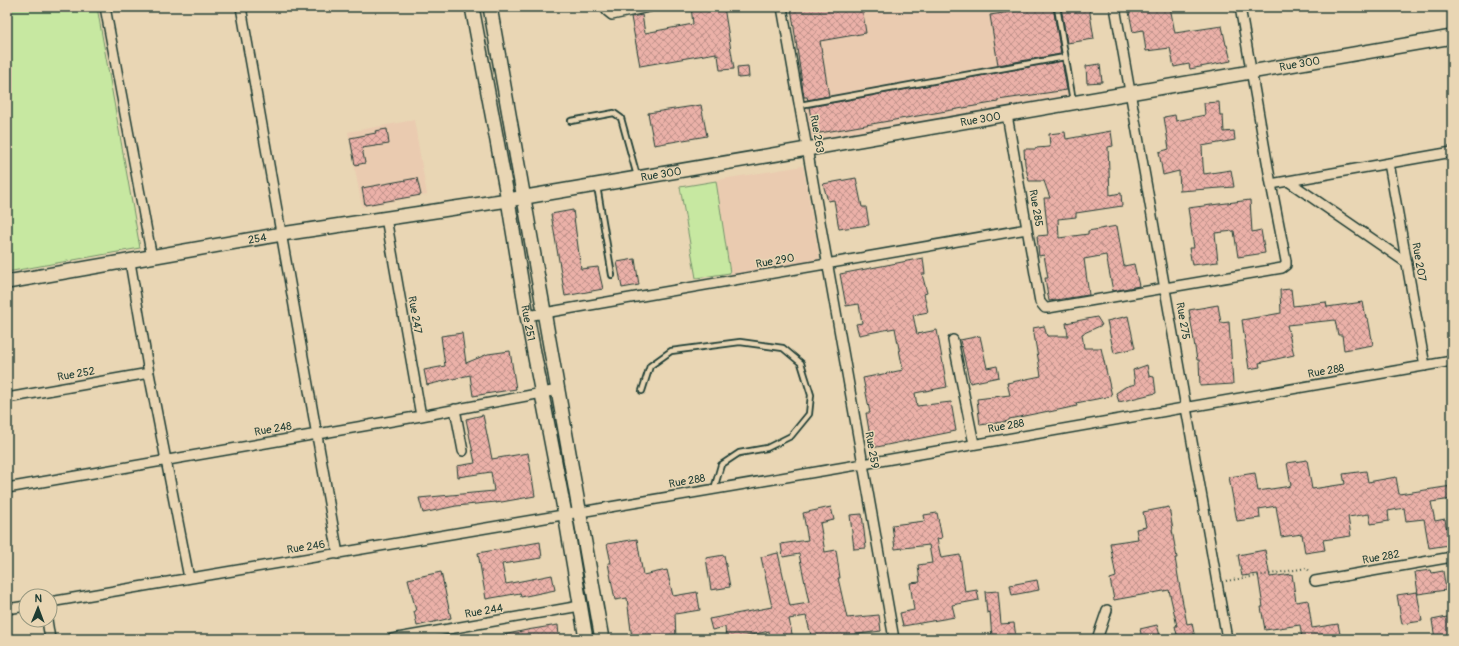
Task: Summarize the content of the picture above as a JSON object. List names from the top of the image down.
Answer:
{
  "streets": {
    "main road": ["Rue 300", "254", "Rue 251"],
    "street": [
      "Rue 263",
      "Rue 285",
      "Rue 290",
      "Rue 207",
      "Rue 247",
      "Rue 275",
      "Rue 288",
      "Rue 252",
      "Rue 248",
      "Rue 259",
      "Rue 246",
      "Rue 282",
      "Rue 244"
    ]
  },
  "crossings": [
    ["Rue 300", "Rue 263"],
    ["Rue 300", "Rue 285"],
    ["Rue 300", "254"],
    ["Rue 300", "Rue 275"],
    ["Rue 300", "Rue 251"],
    ["Rue 263", "Rue 290"],
    ["Rue 263", "Rue 259"],
    ["Rue 285", "Rue 290"],
    ["Rue 285", "Rue 275"],
    ["254", "Rue 247"],
    ["254", "Rue 251"],
    ["Rue 290", "Rue 251"],
    ["Rue 290", "Rue 259"],
    ["Rue 207", "Rue 288"],
    ["Rue 247", "Rue 248"],
    ["Rue 275", "Rue 288"],
    ["Rue 251", "Rue 288"],
    ["Rue 251", "Rue 248"],
    ["Rue 251", "Rue 246"],
    ["Rue 251", "Rue 244"],
    ["Rue 288", "Rue 259"],
    ["Rue 288", "Rue 246"]
  ],
  "north": "top"
}
